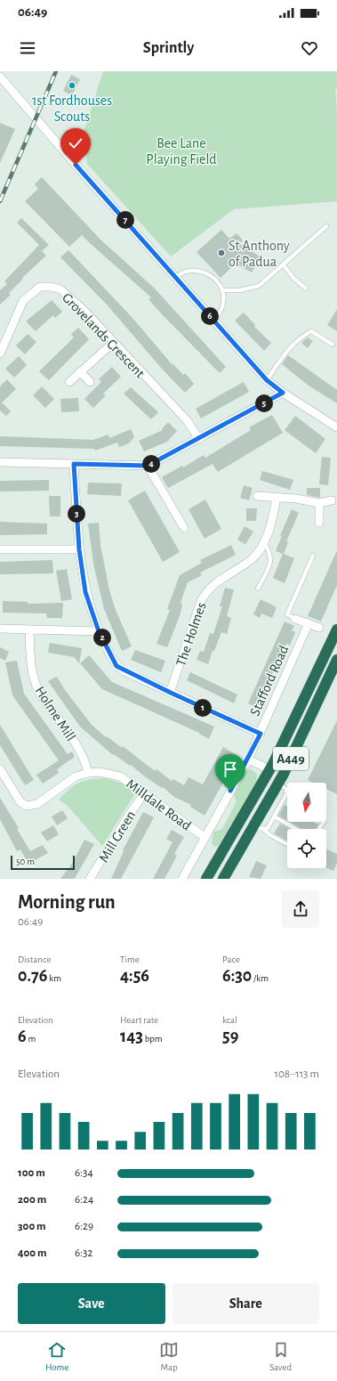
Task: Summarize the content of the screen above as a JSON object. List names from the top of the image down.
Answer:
{
  "streets": {
    "highway": ["A449"],
    "street": [
      "Grovelands Crescent",
      "The Holmes",
      "Stafford Road",
      "Holme Mill",
      "Milldale Road",
      "Mill Green"
    ]
  },
  "crossings": [
    ["Stafford Road", "Milldale Road"],
    ["Holme Mill", "Milldale Road"],
    ["Milldale Road", "Mill Green"]
  ],
  "parks": ["Bee Lane Playing Field"],
  "places": ["1st Fordhouses Scouts", "St Anthony of Padua"],
  "scale_bar": "50 m",
  "north": "bottom",
  "page": {
    "status": "06:49",
    "header": "Sprintly",
    "pins": [
      "7",
      "6",
      "5",
      "4",
      "3",
      "2",
      "1"
    ],
    "scale": "50 m",
    "heading": ["Morning run", "06:49"],
    "stats": [
      ["Distance", "0.76 km"],
      ["Time", "4:56"],
      ["Pace", "6:30 /km"],
      ["Elevation", "6 m"],
      ["Heart rate", "143 bpm"],
      ["kcal", "59"]
    ],
    "chart": ["Elevation", "108–113 m"],
    "list": [
      {
        "name": "100 m",
        "note": "6:34"
      },
      {
        "name": "200 m",
        "note": "6:24"
      },
      {
        "name": "300 m",
        "note": "6:29"
      },
      {
        "name": "400 m",
        "note": "6:32"
      }
    ],
    "buttons": ["Save", "Share"],
    "tabs": ["Home", "Map", "Saved"]
  }
}
